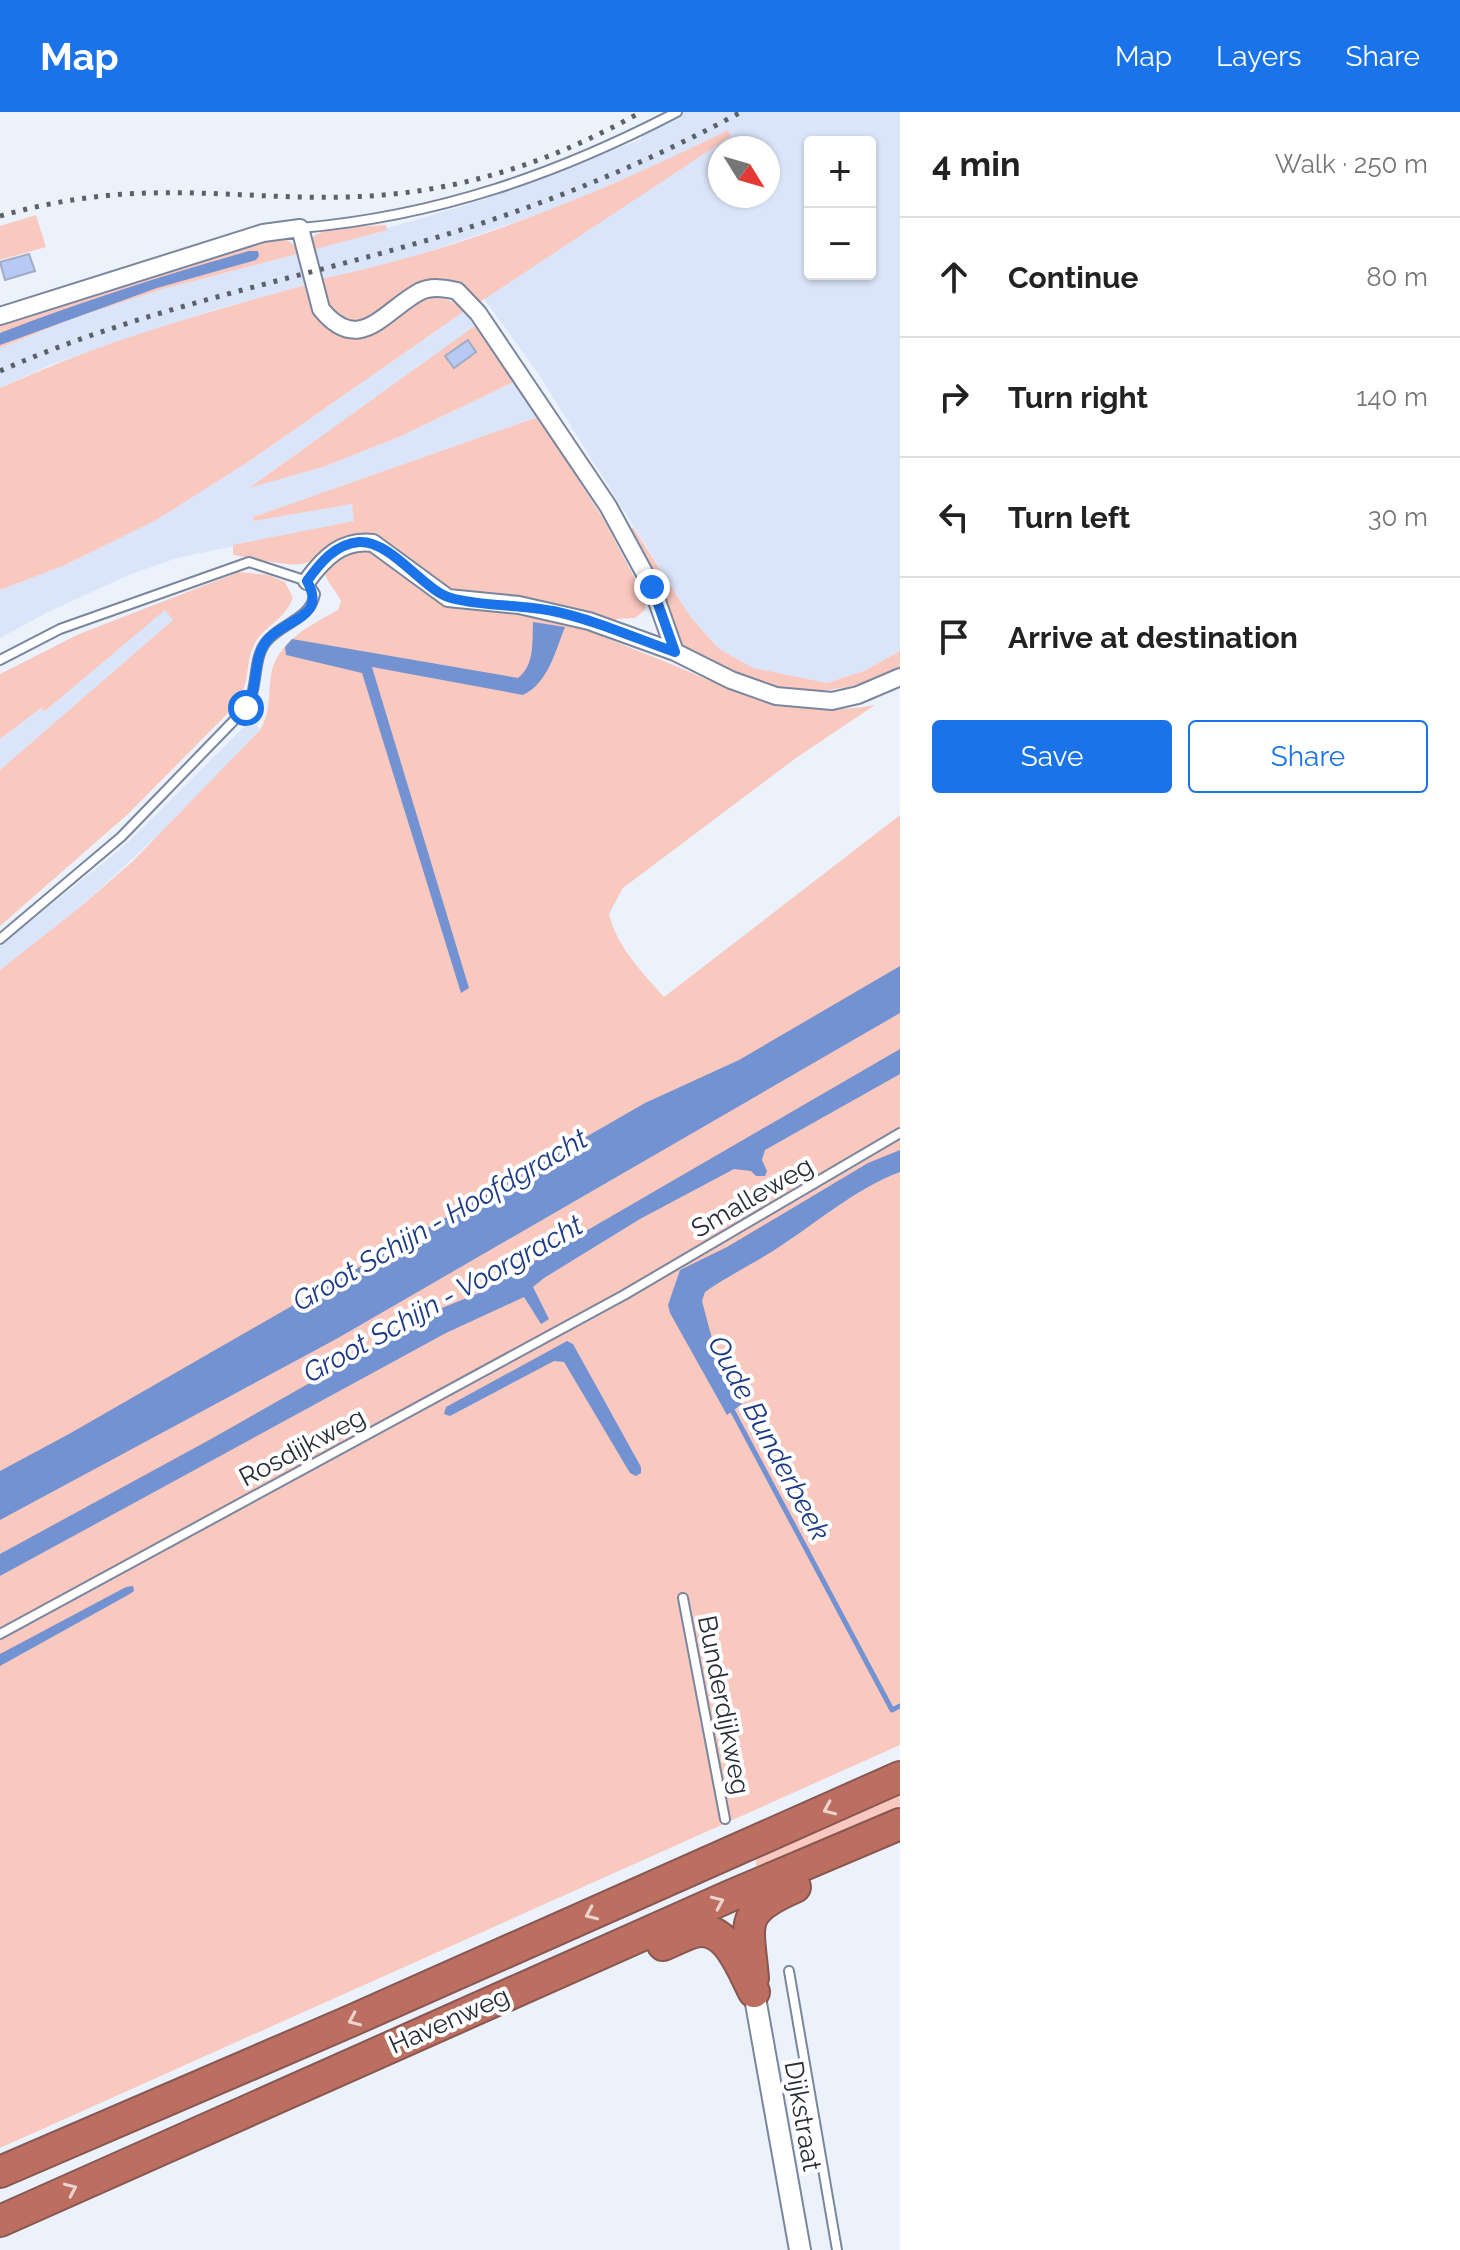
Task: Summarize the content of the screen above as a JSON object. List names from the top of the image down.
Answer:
{
  "streets": {
    "highway": ["Havenweg"],
    "street": ["Dijkstraat"],
    "lane": ["Smalleweg", "Rosdijkweg", "Bunderdijkweg"]
  },
  "crossings": [
    ["Smalleweg", "Rosdijkweg"]
  ],
  "water": ["Groot Schijn - Hoofdgracht", "Groot Schijn - Voorgracht", "Oude Bunderbeek"],
  "north": "bottom right",
  "page": {
    "header": "Map",
    "nav": ["Map", "Layers", "Share"],
    "heading": ["4 min", "Walk · 250 m"],
    "map_buttons": ["+", "−"],
    "list": [
      ["Continue", "80 m"],
      ["Turn right", "140 m"],
      ["Turn left", "30 m"],
      "Arrive at destination"
    ],
    "buttons": ["Save", "Share"]
  }
}
